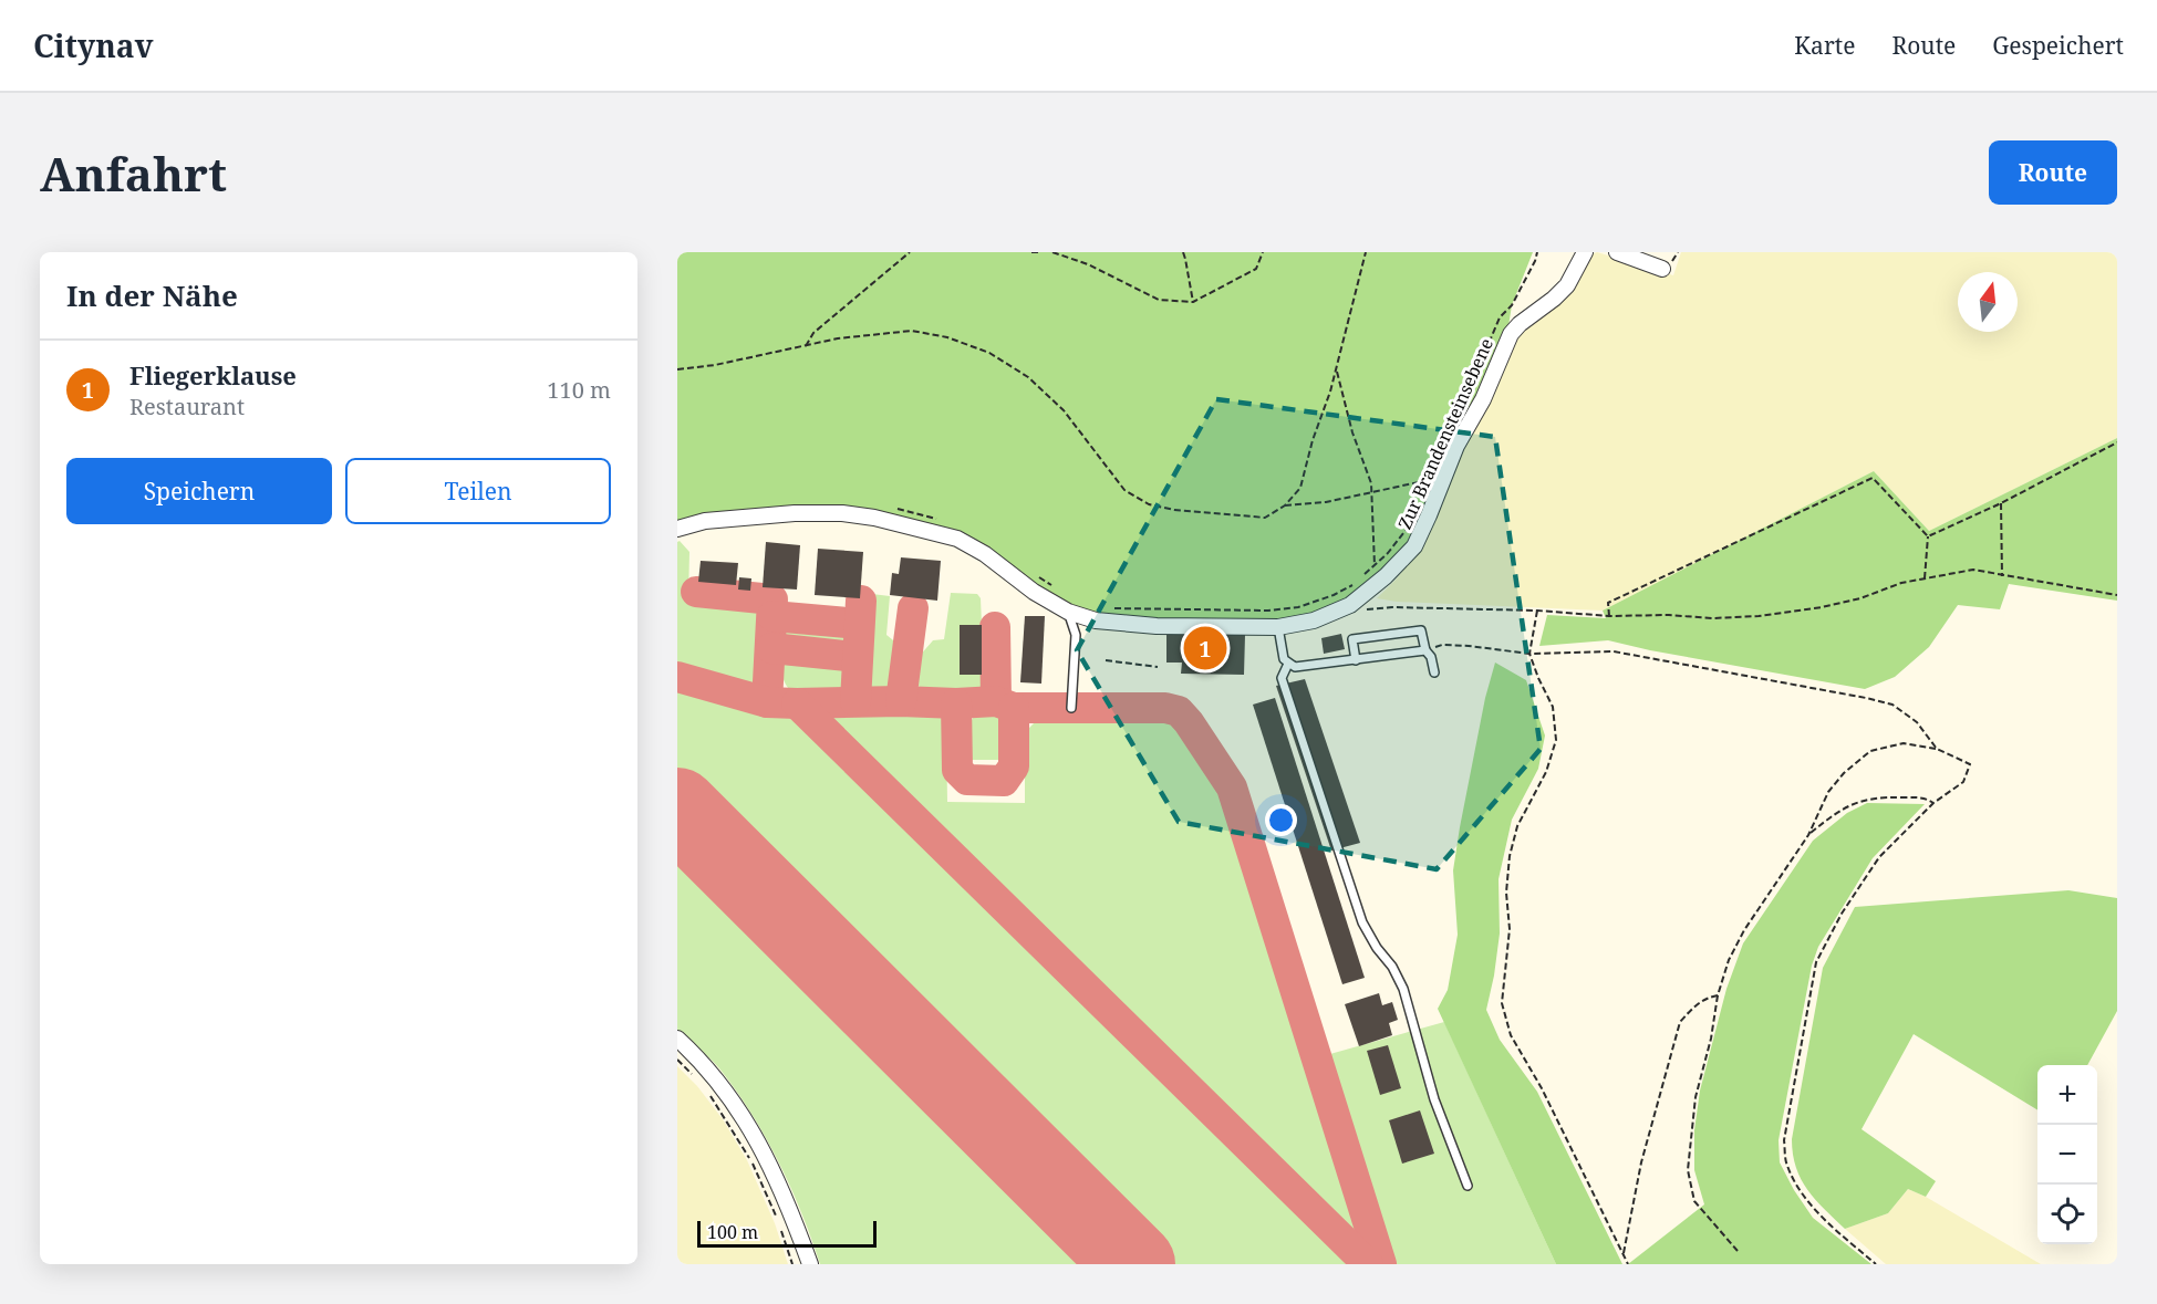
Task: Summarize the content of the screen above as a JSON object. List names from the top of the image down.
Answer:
{
  "streets": {
    "street": ["Zur Brandensteinsebene"]
  },
  "scale_bar": "100 m",
  "north": "top",
  "page": {
    "header": "Citynav",
    "nav": ["Karte", "Route", "Gespeichert"],
    "buttons": [
      "Route",
      ["Speichern", "Teilen"]
    ],
    "title": "Anfahrt",
    "heading": "In der Nähe",
    "list": [
      {
        "mark": "1",
        "name": "Fliegerklause",
        "note": "Restaurant",
        "value": "110 m"
      }
    ],
    "pins": "1",
    "map_buttons": ["+", "−"],
    "scale": "100 m"
  }
}
